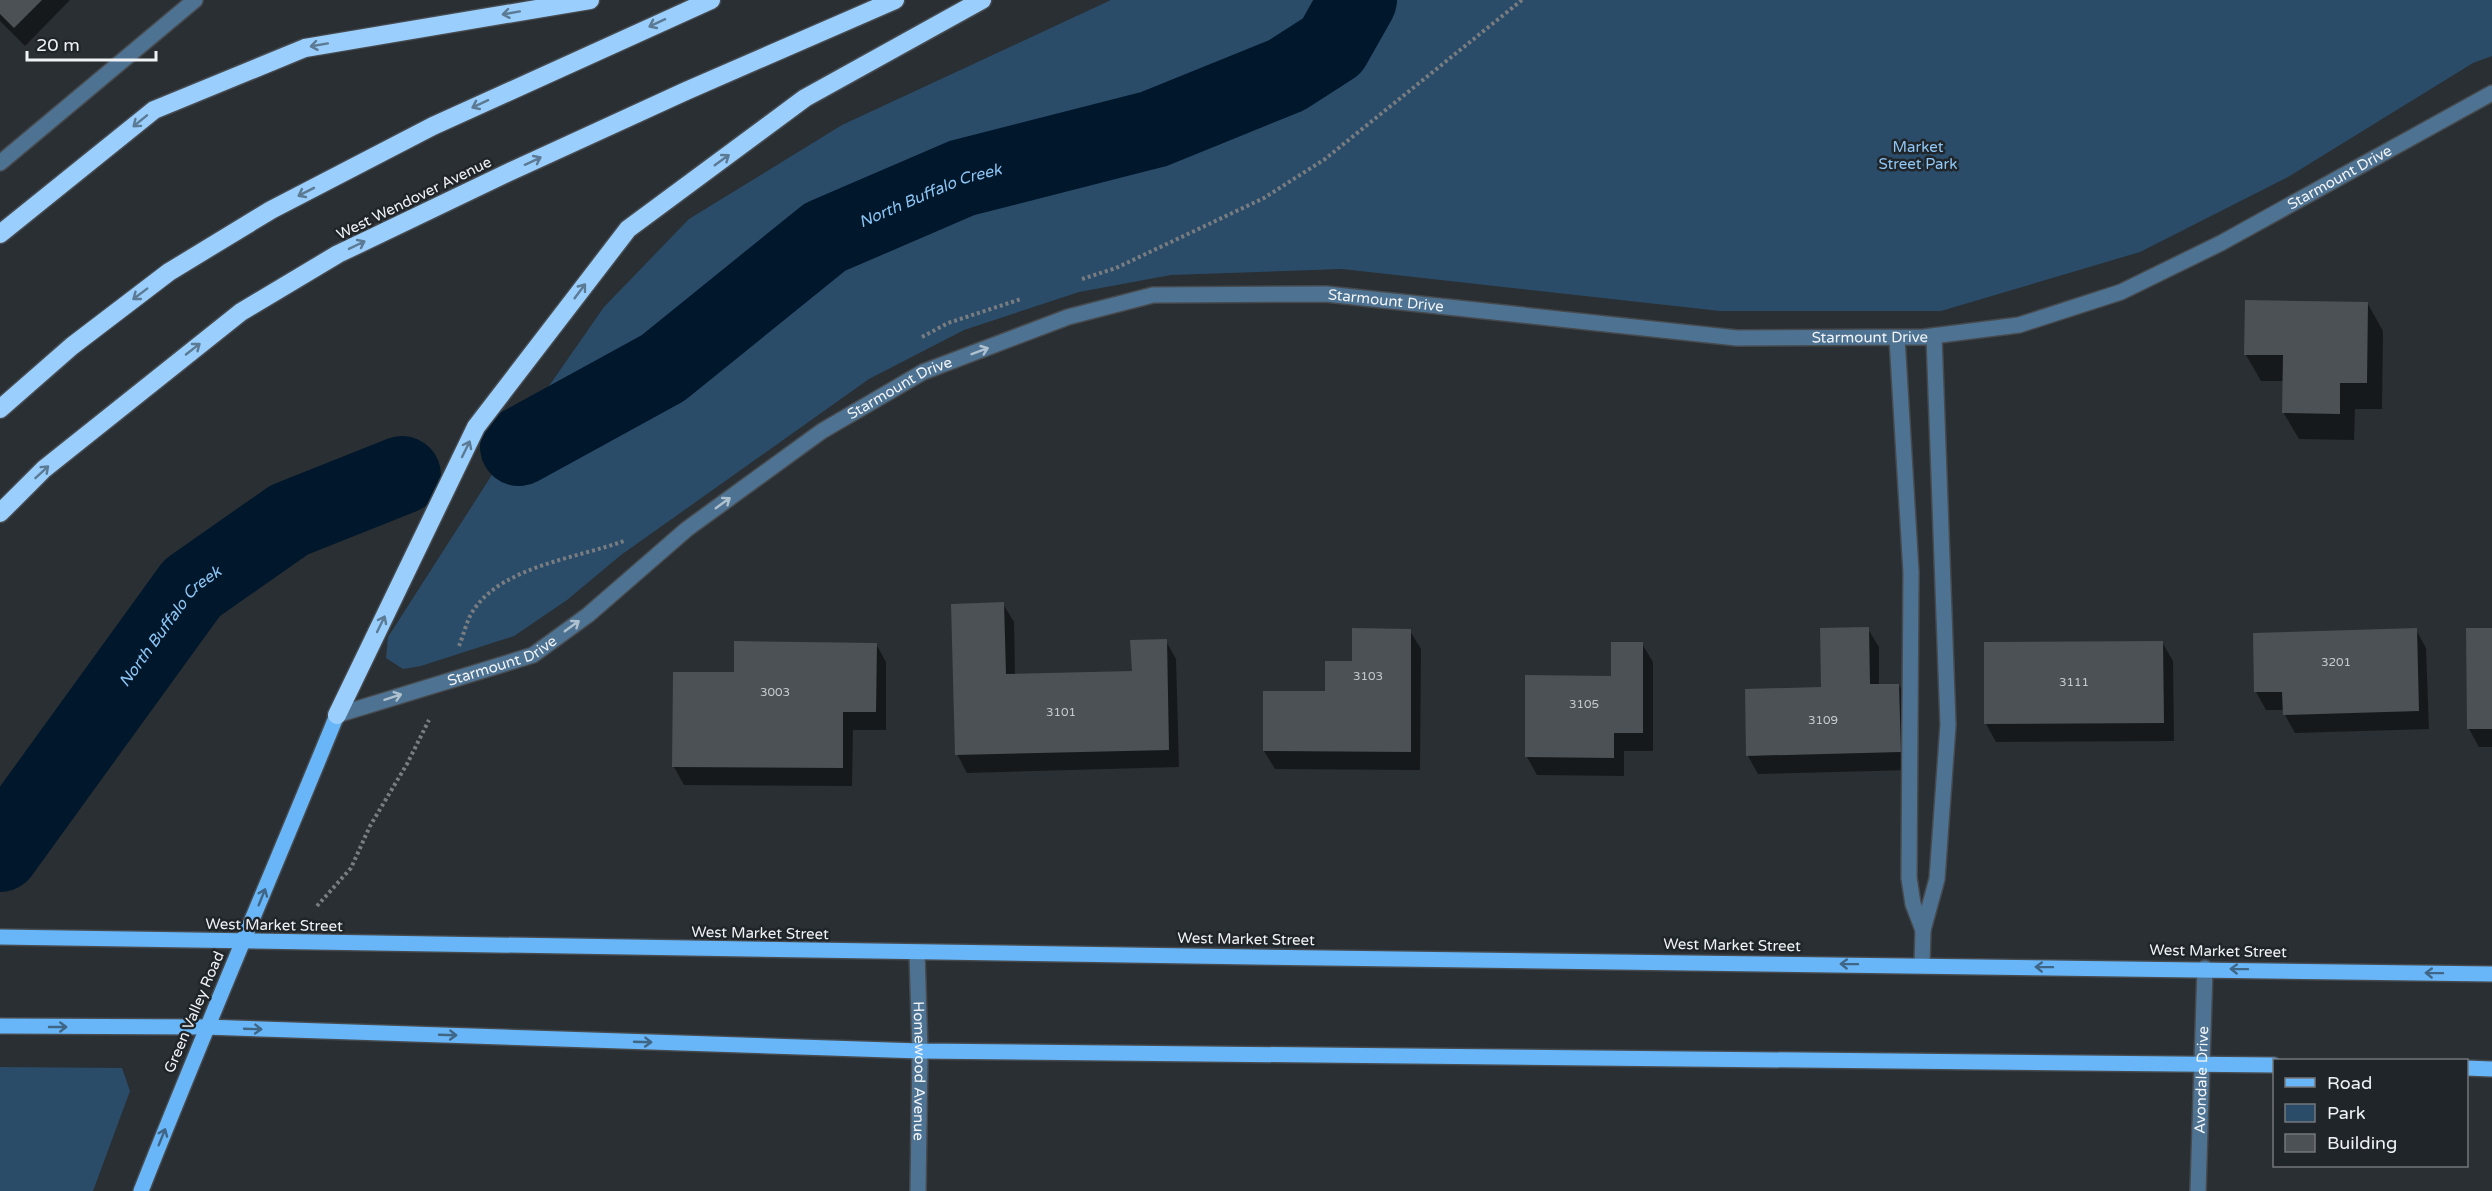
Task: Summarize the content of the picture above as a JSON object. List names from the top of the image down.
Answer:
{
  "streets": {
    "highway": ["West Wendover Avenue"],
    "main road": ["West Market Street", "Green Valley Road"],
    "street": ["Starmount Drive", "Homewood Avenue", "Avondale Drive"]
  },
  "crossings": [
    ["Starmount Drive", "Green Valley Road"],
    ["West Market Street", "Green Valley Road"],
    ["West Market Street", "Homewood Avenue"],
    ["West Market Street", "Avondale Drive"]
  ],
  "one_way": ["Starmount Drive", "Green Valley Road"],
  "water": ["North Buffalo Creek"],
  "parks": ["Market Street Park"],
  "house_numbers": [
    "3201",
    "3103",
    "3111",
    "3003",
    "3105",
    "3101",
    "3109"
  ],
  "legend": ["Road", "Park", "Building"],
  "scale_bar": "20 m"
}
